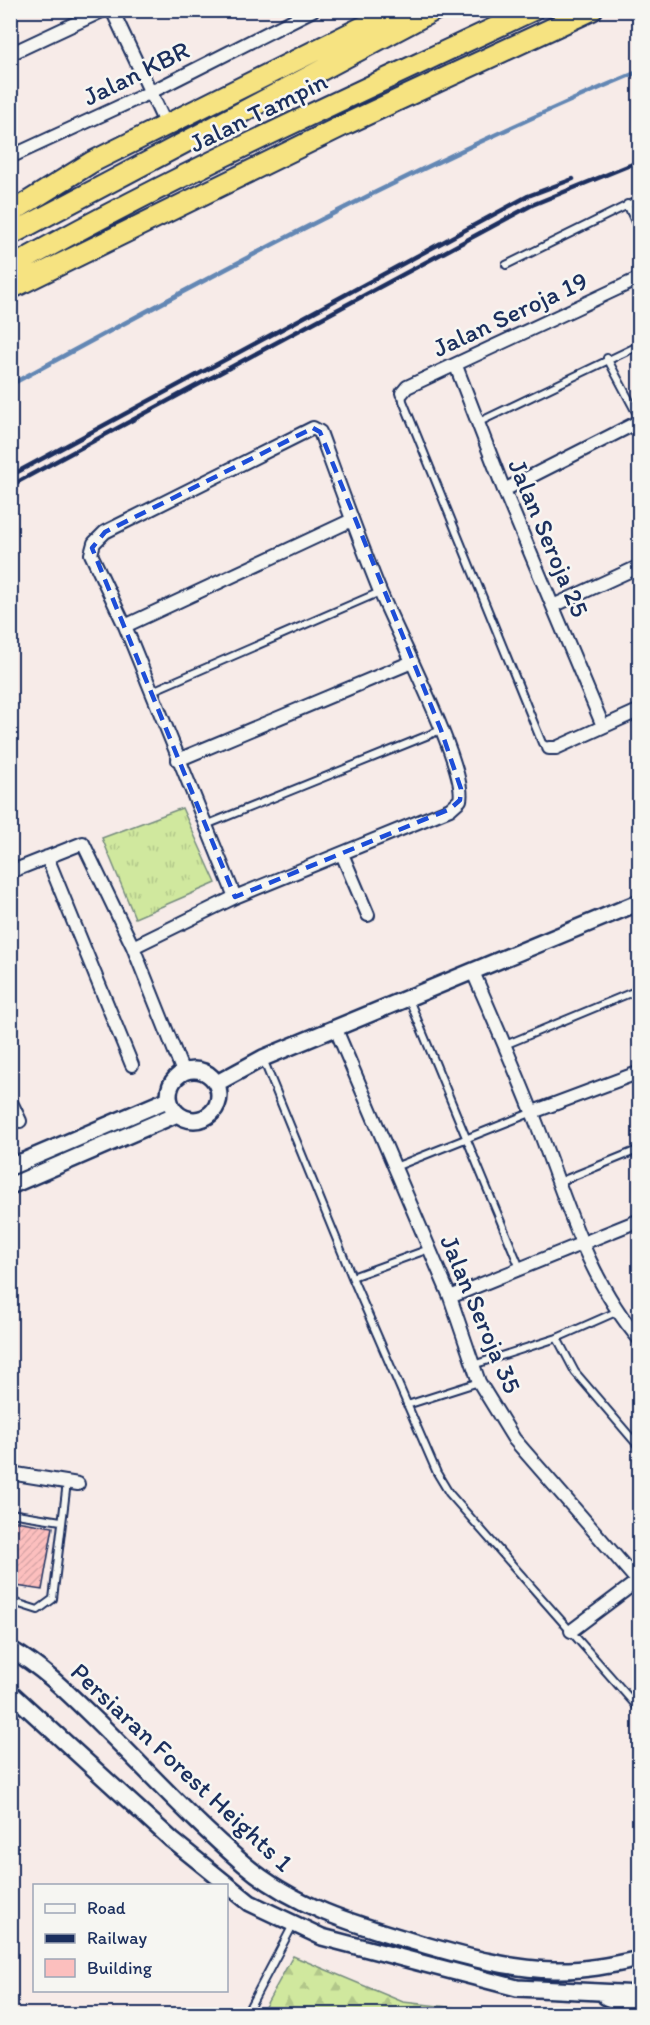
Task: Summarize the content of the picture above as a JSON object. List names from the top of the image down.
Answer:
{
  "streets": {
    "highway": ["Jalan Tampin"],
    "street": [
      "Jalan KBR",
      "Jalan Seroja 19",
      "Jalan Seroja 25",
      "Jalan Seroja 35",
      "Persiaran Forest Heights 1"
    ]
  },
  "crossings": [
    ["Jalan Seroja 19", "Jalan Seroja 25"]
  ],
  "legend": ["Road", "Railway", "Building"]
}
